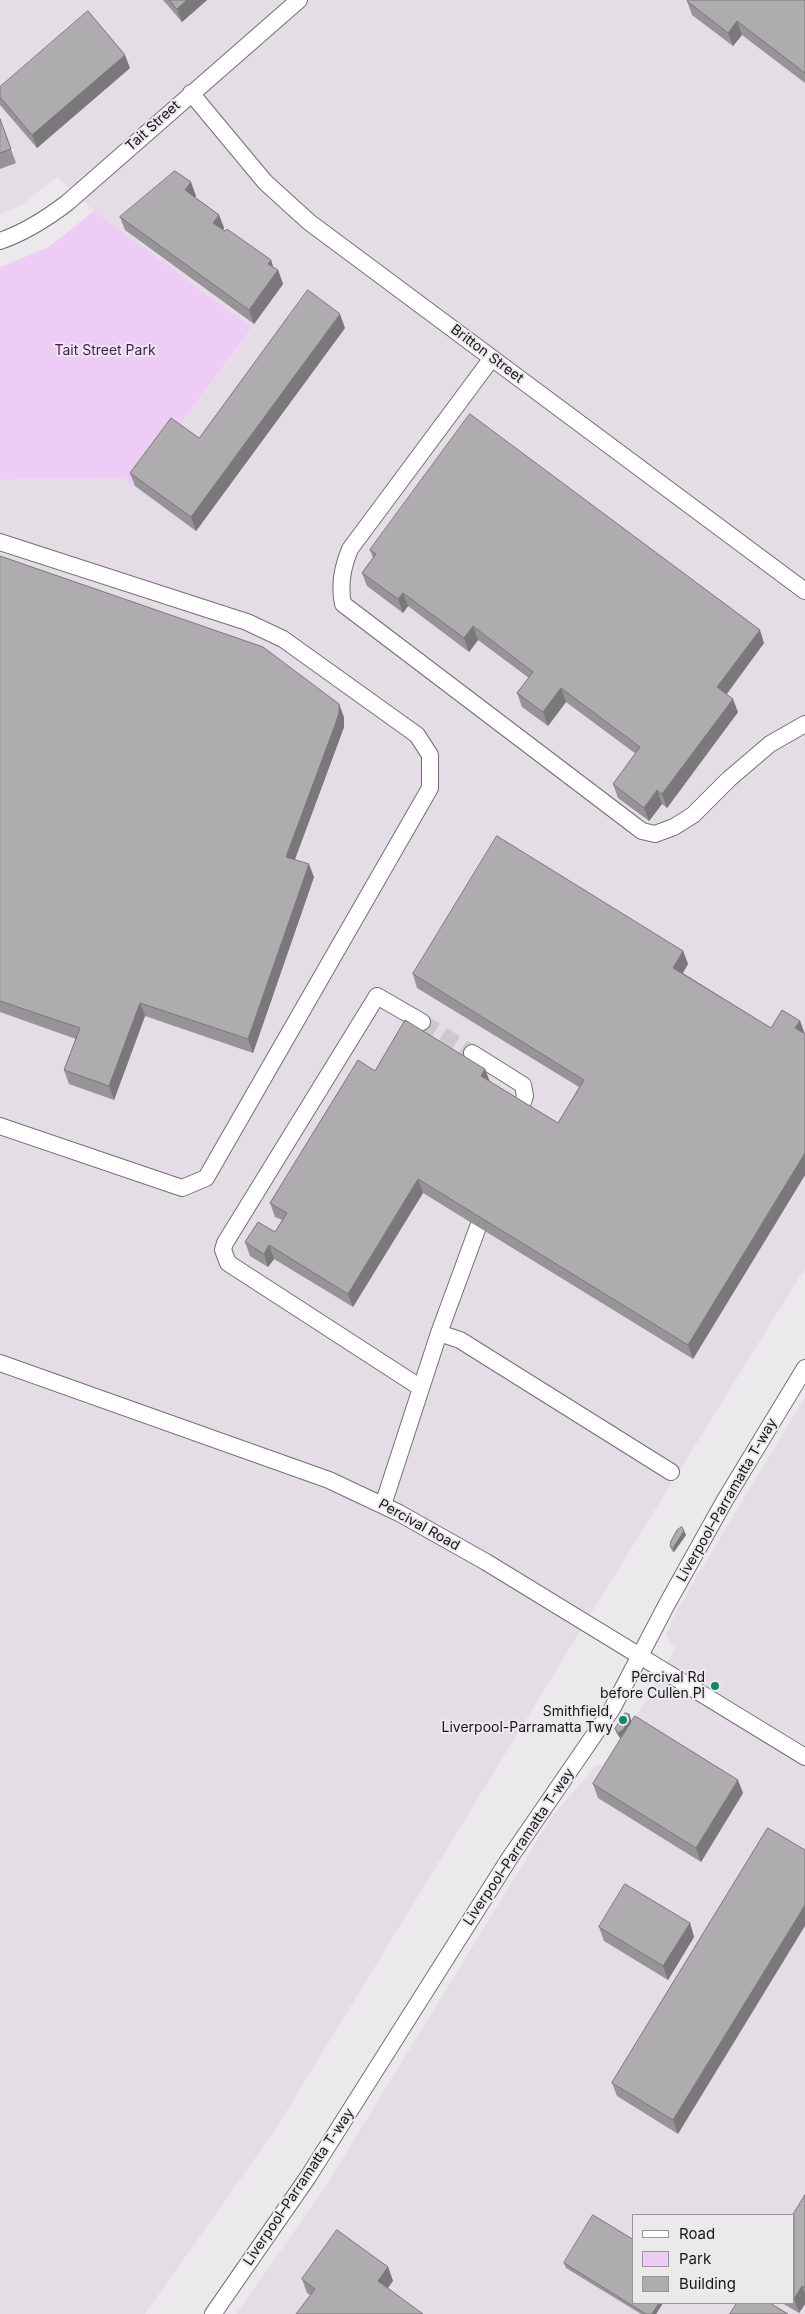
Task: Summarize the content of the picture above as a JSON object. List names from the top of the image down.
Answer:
{
  "streets": {
    "street": [
      "Tait Street",
      "Britton Street",
      "Liverpool–Parramatta T-way",
      "Percival Road"
    ]
  },
  "crossings": [
    ["Tait Street", "Britton Street"],
    ["Liverpool–Parramatta T-way", "Percival Road"]
  ],
  "parks": ["Tait Street Park"],
  "places": ["Percival Rd before Cullen Pl", "Smithfield, Liverpool-Parramatta Twy"],
  "legend": ["Road", "Park", "Building"]
}
